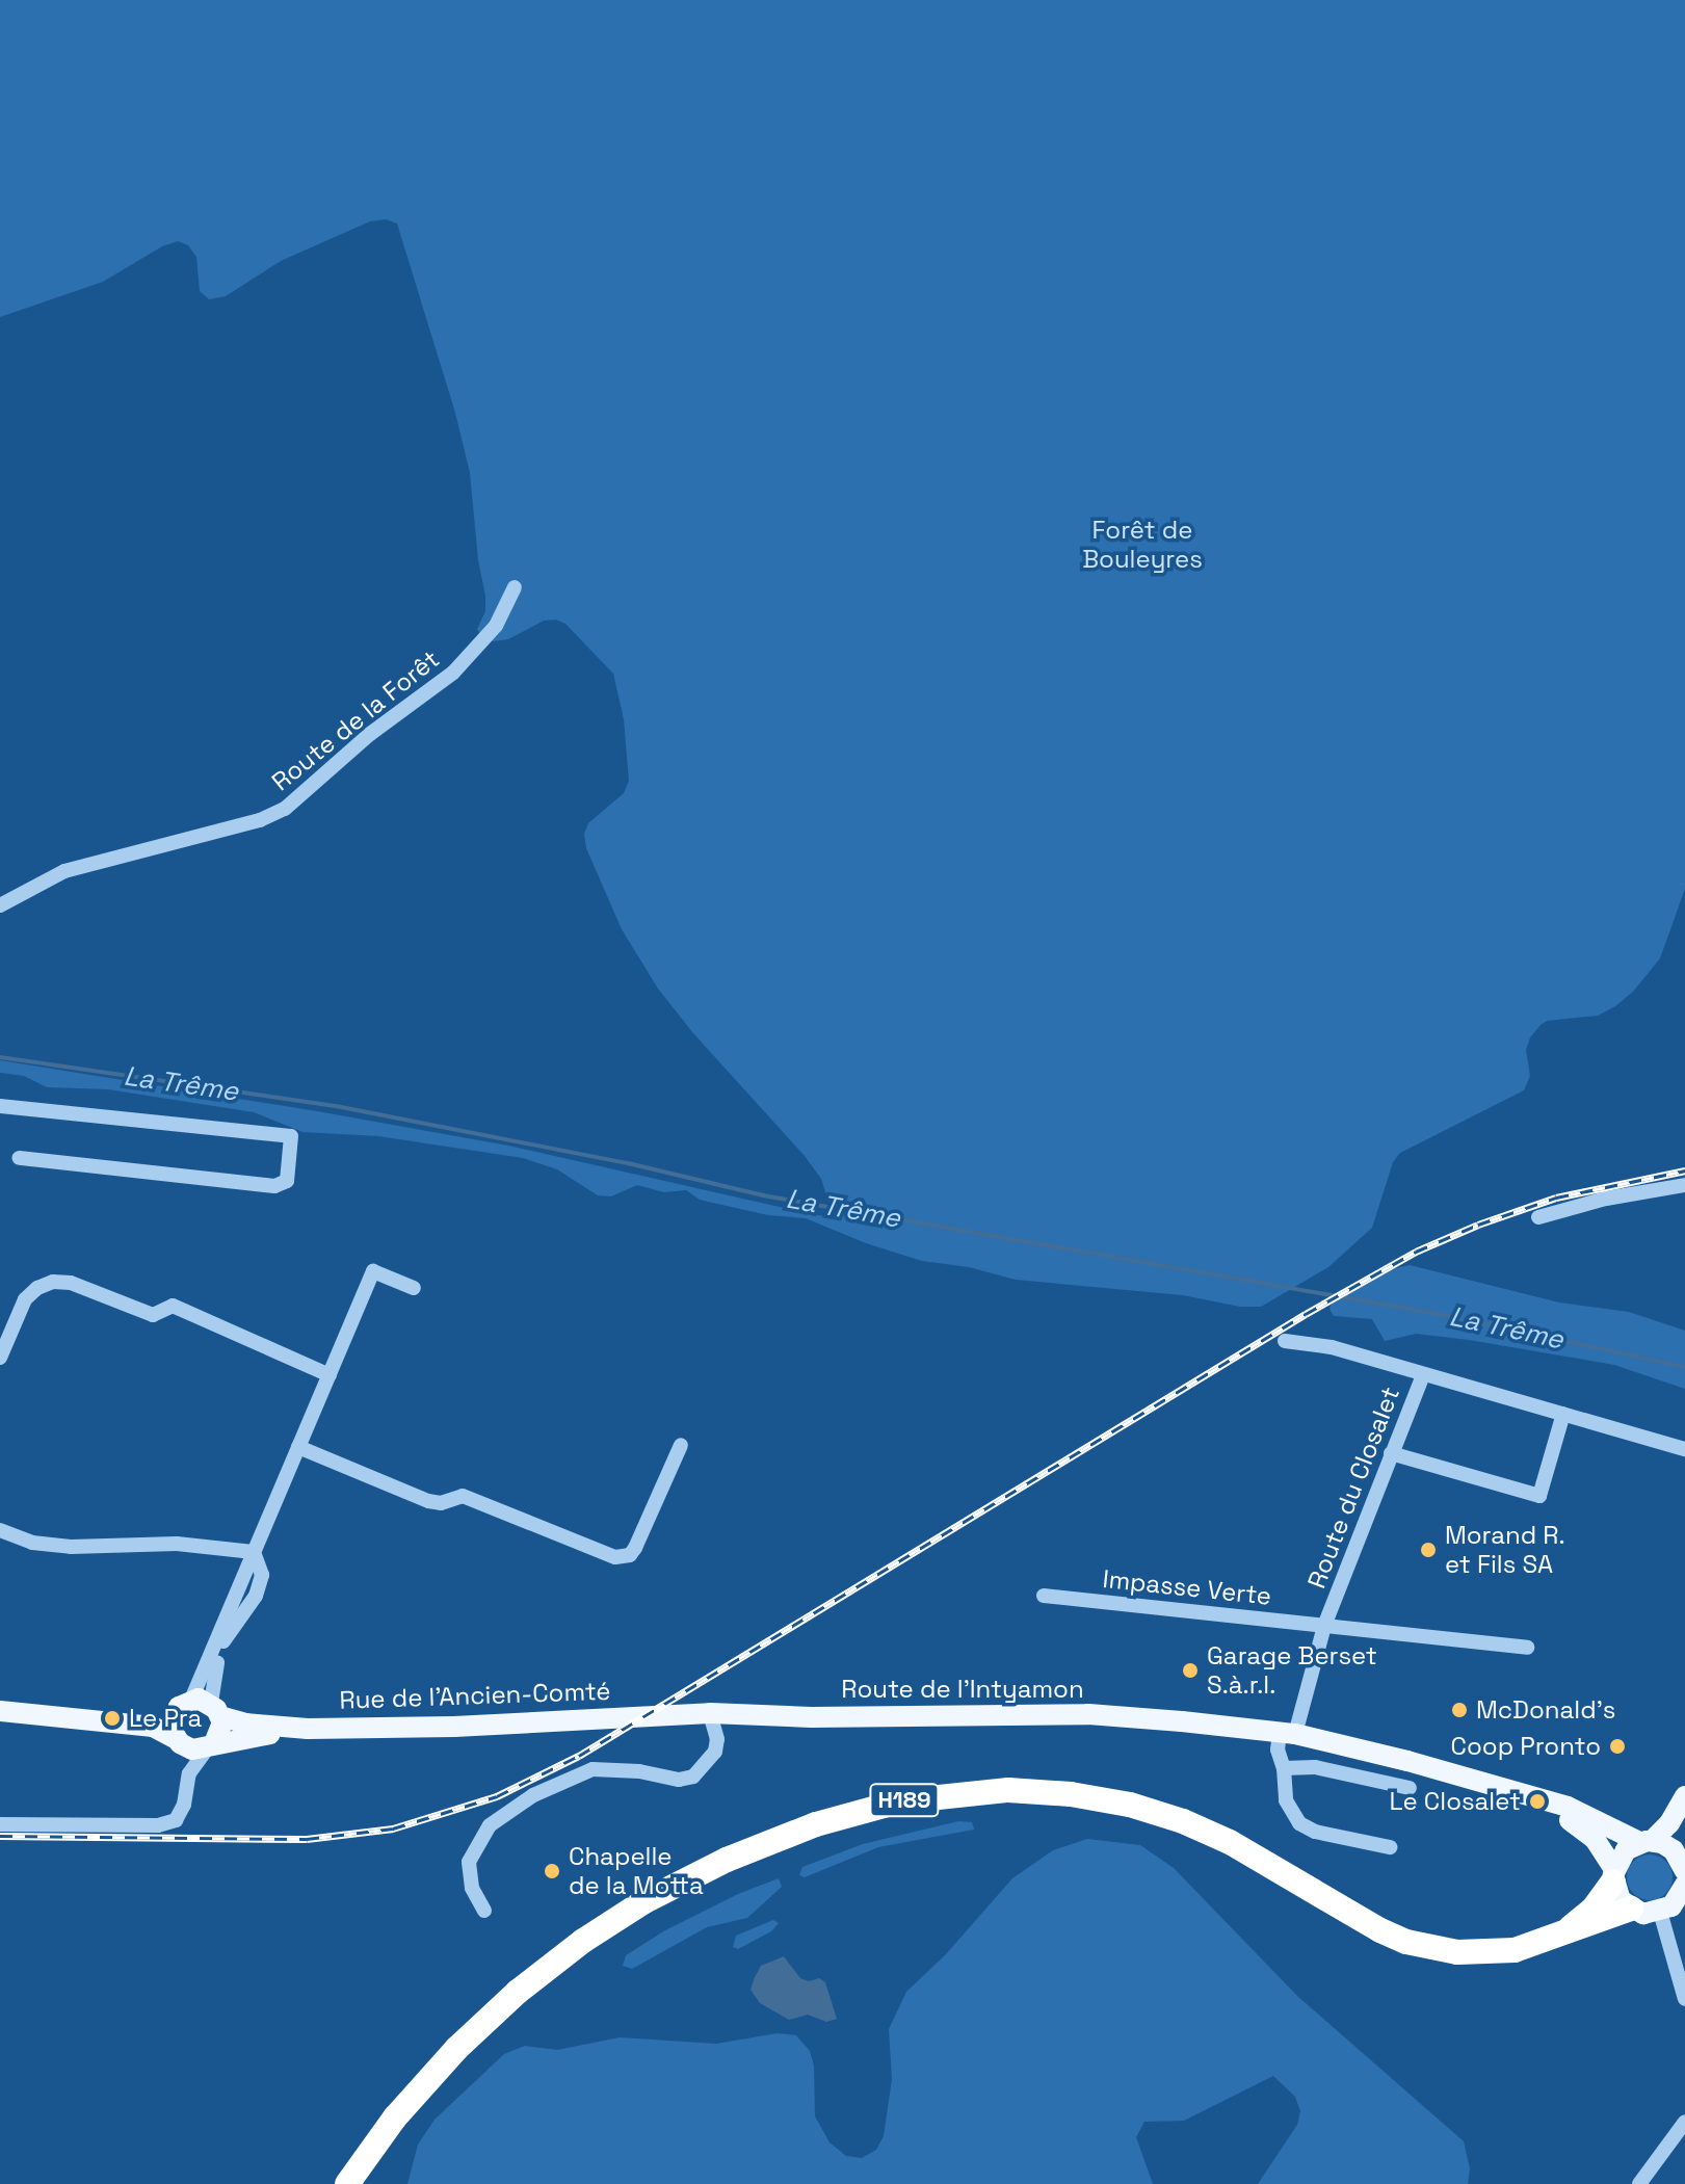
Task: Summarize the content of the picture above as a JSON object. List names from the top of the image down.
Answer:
{
  "streets": {
    "highway": ["H189"],
    "main road": ["Route de l'Intyamon", "Rue de l'Ancien-Comté"],
    "street": ["Route de la Forêt", "Route du Closalet", "Impasse Verte"]
  },
  "crossings": [
    ["Route du Closalet", "Impasse Verte"],
    ["Route du Closalet", "Route de l'Intyamon"],
    ["Route de l'Intyamon", "Rue de l'Ancien-Comté"]
  ],
  "water": ["La Trême"],
  "parks": ["Forêt de Bouleyres"],
  "places": [
    "Morand R. et Fils SA",
    "Garage Berset S.à.r.l.",
    "McDonald's",
    "Le Pra",
    "Coop Pronto",
    "Le Closalet",
    "Chapelle de la Motta"
  ]
}
